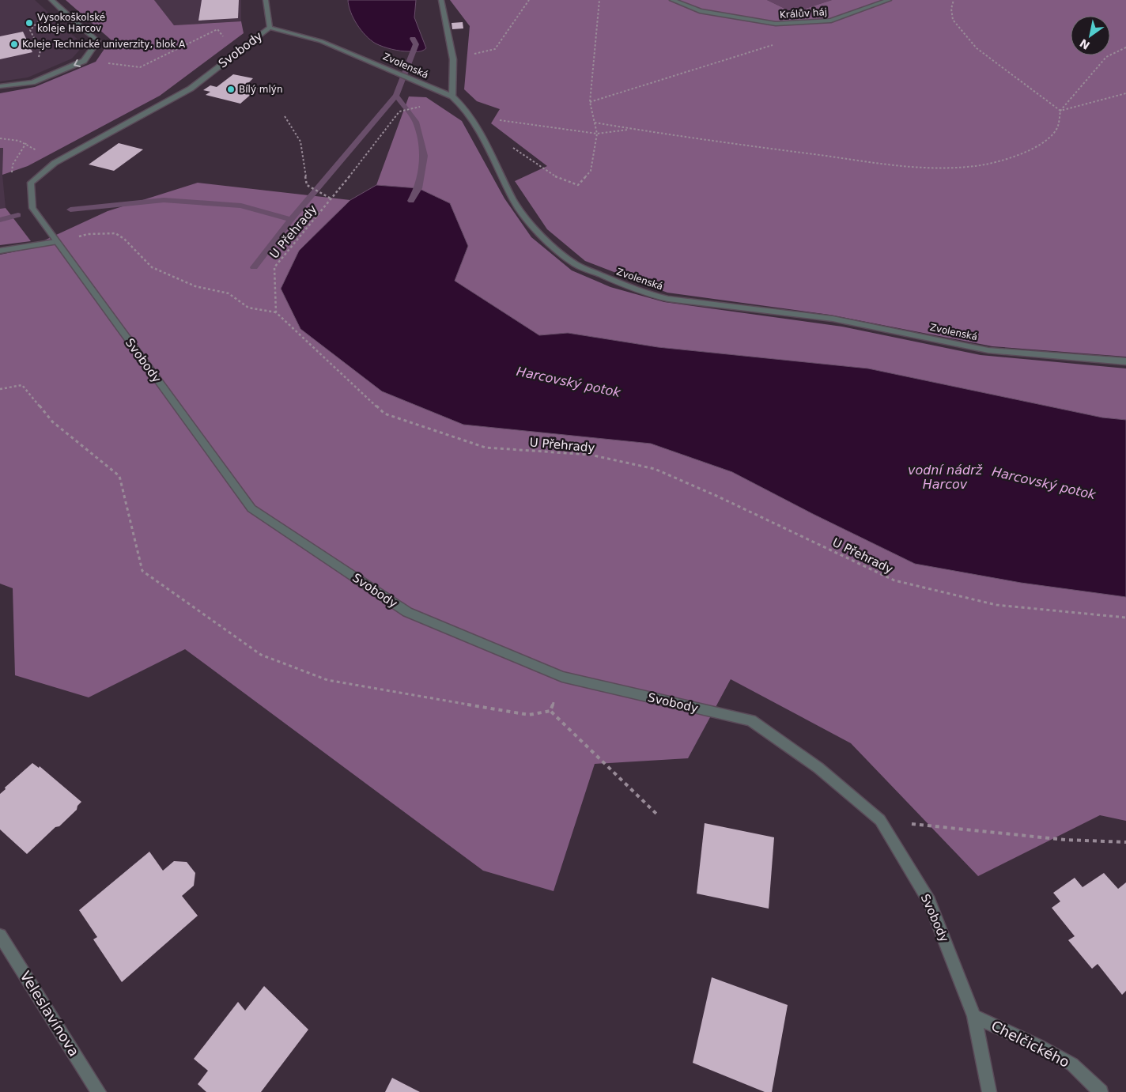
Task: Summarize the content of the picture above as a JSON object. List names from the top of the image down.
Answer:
{
  "streets": {
    "street": [
      "Králův háj",
      "Svobody",
      "Zvolenská",
      "Veleslavínova",
      "Chelčického"
    ],
    "path": ["U Přehrady"]
  },
  "crossings": [
    ["Svobody", "Zvolenská"],
    ["Svobody", "Chelčického"]
  ],
  "water": ["Harcovský potok", "vodní nádrž Harcov"],
  "places": ["Vysokoškolské koleje Harcov", "Koleje Technické univerzity, blok A", "Bílý mlýn"],
  "north": "bottom left"
}
